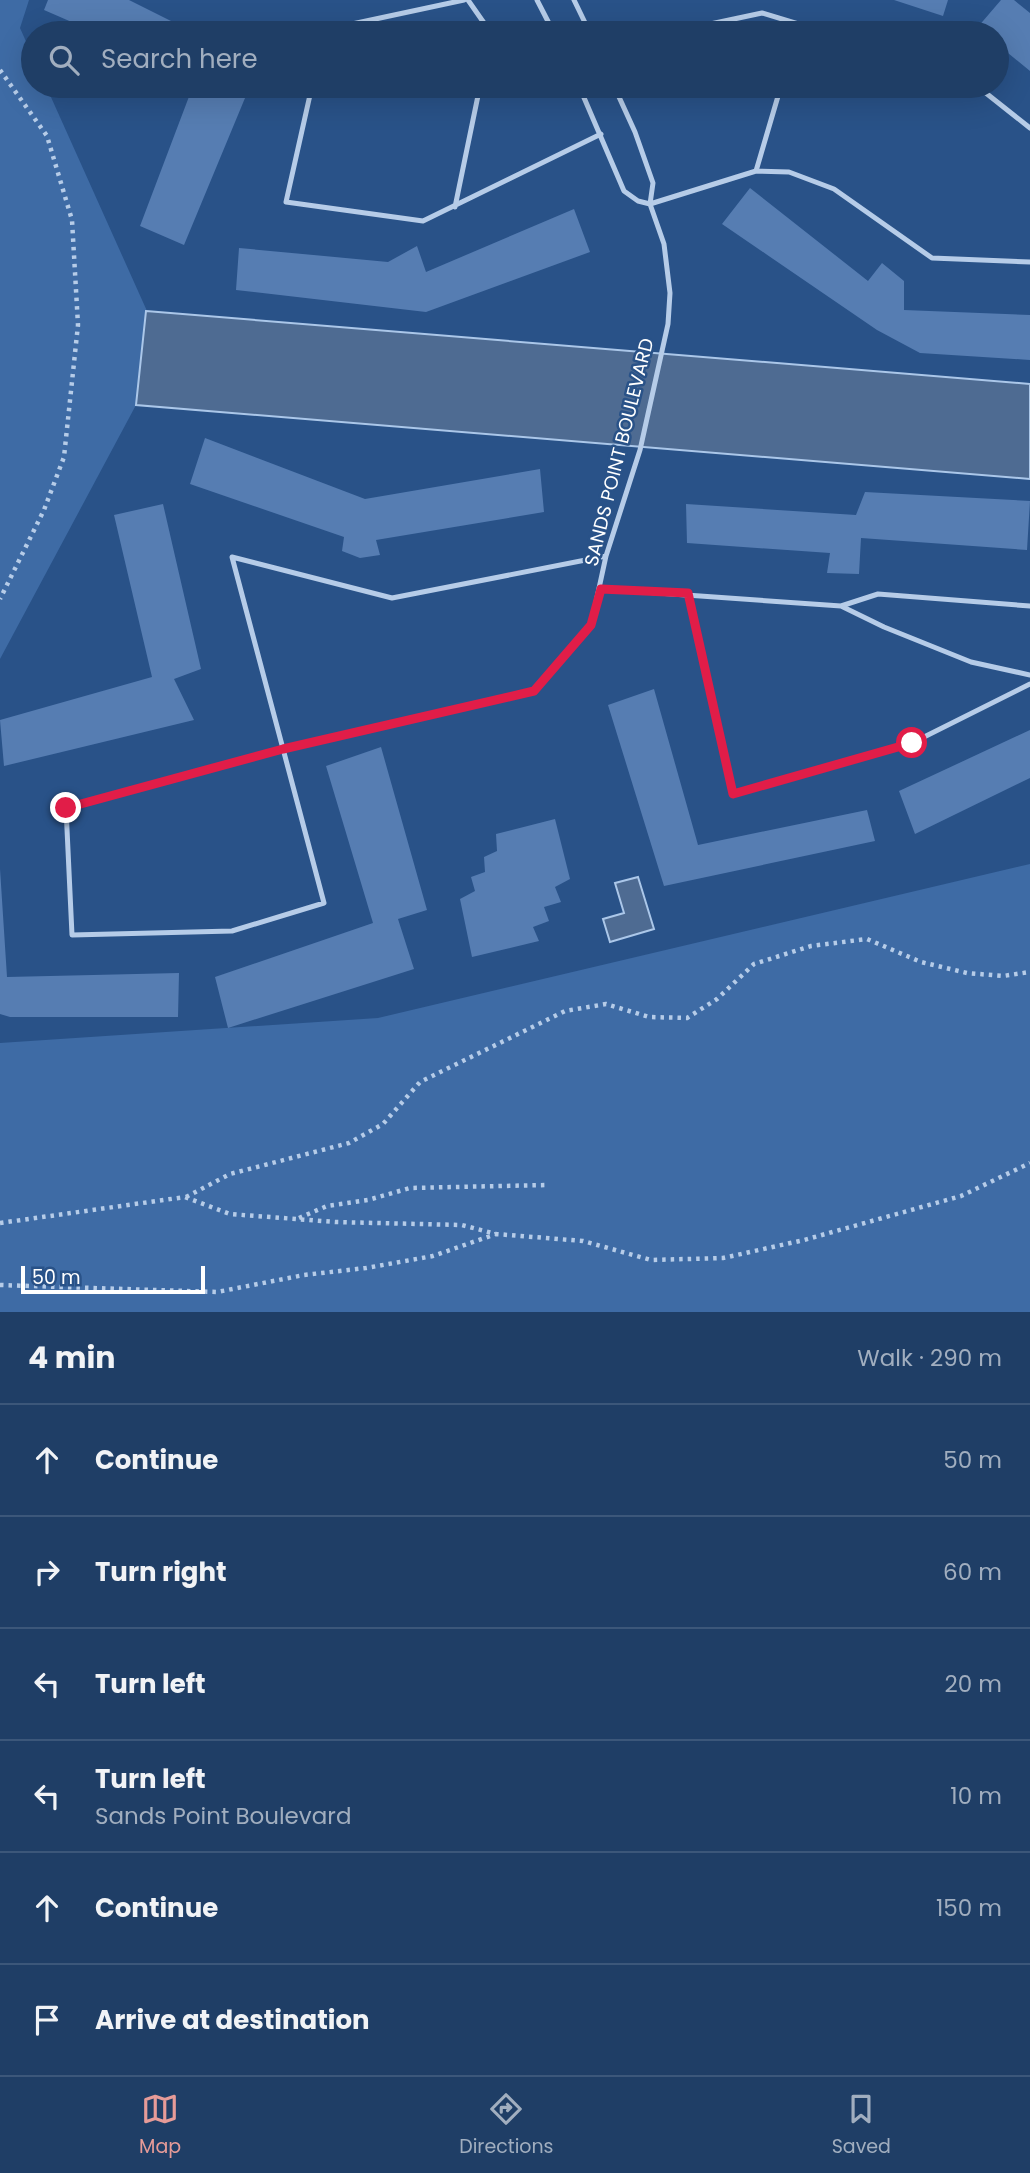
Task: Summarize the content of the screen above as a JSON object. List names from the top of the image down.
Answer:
{
  "streets": {
    "lane": ["SANDS POINT BOULEVARD"]
  },
  "scale_bar": "50 m",
  "page": {
    "search": "Search here",
    "scale": "50 m",
    "heading": ["4 min", "Walk · 290 m"],
    "list": [
      ["Continue", "50 m"],
      ["Turn right", "60 m"],
      ["Turn left", "20 m"],
      ["Turn left", "Sands Point Boulevard", "10 m"],
      ["Continue", "150 m"],
      "Arrive at destination"
    ],
    "nav": ["Map", "Directions", "Saved"]
  }
}
